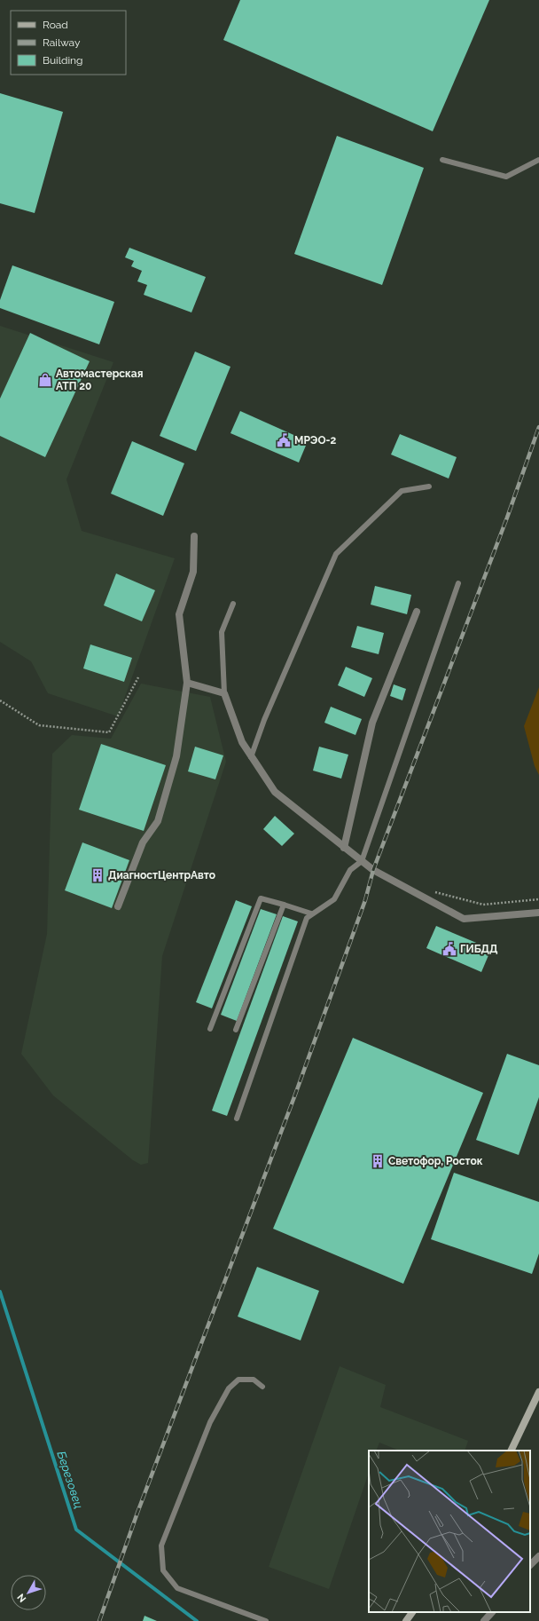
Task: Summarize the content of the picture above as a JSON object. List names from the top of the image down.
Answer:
{
  "water": ["Березовец"],
  "places": {
    "shop": ["Автомастерская АТП 20"],
    "public building": ["МРЭО-2", "ГИБДД"],
    "building": ["ДиагностЦентрАвто", "Светофор, Росток"]
  },
  "legend": ["Road", "Railway", "Building"],
  "north": "bottom left"
}
